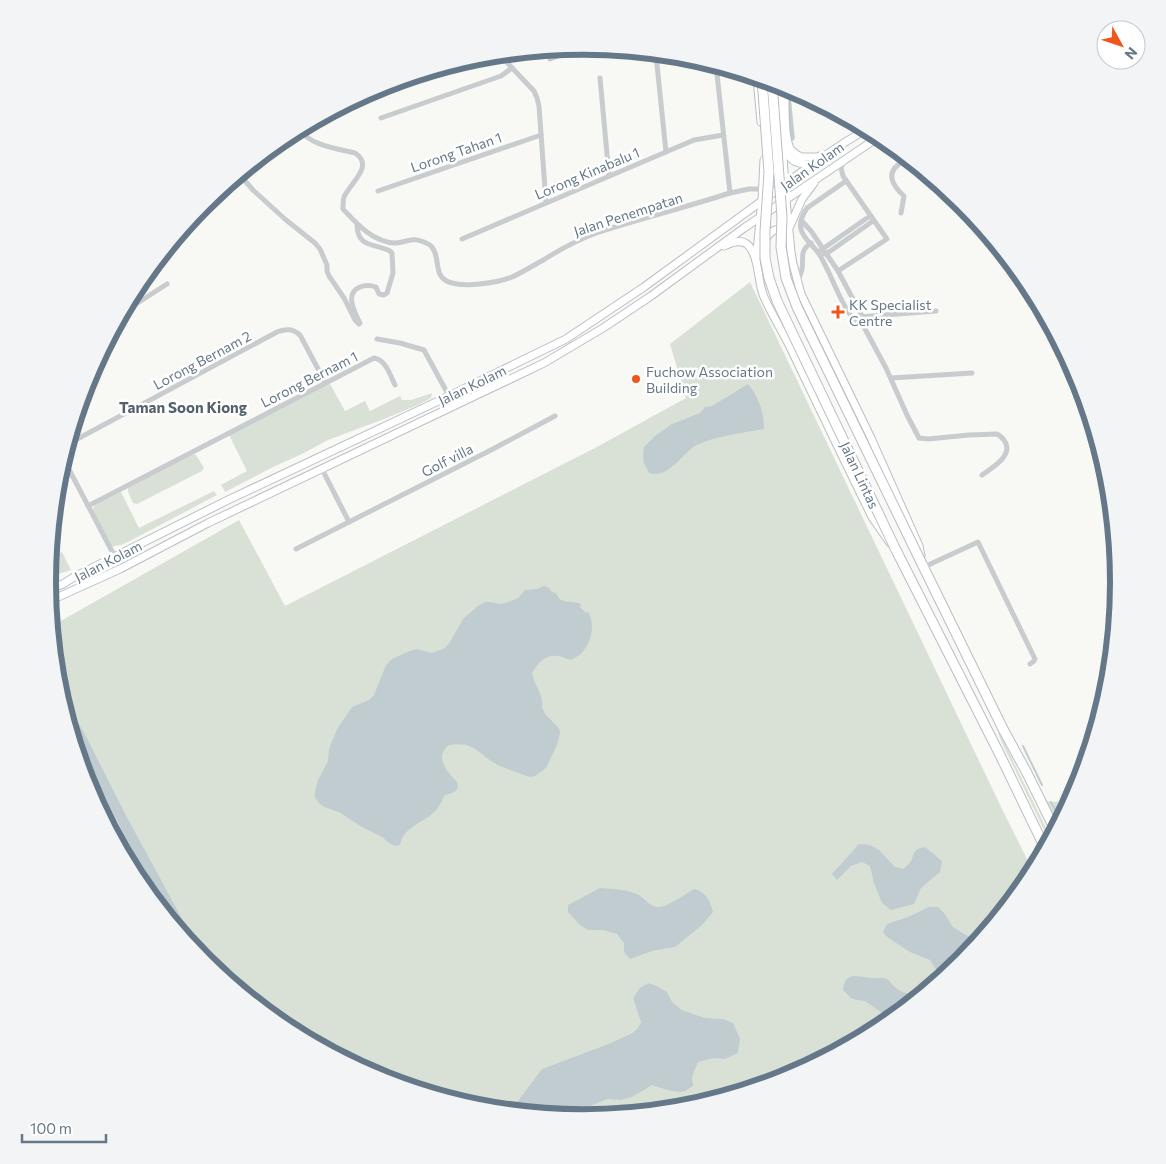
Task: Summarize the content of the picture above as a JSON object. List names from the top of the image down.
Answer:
{
  "streets": {
    "highway": ["Jalan Lintas"],
    "main road": ["Jalan Kolam"],
    "street": [
      "Lorong Tahan 1",
      "Lorong Kinabalu 1",
      "Jalan Penempatan",
      "Lorong Bernam 2",
      "Lorong Bernam 1",
      "Golf villa"
    ]
  },
  "crossings": [
    ["Lorong Bernam 2", "Lorong Bernam 1"]
  ],
  "districts": ["Taman Soon Kiong"],
  "places": {
    "health": ["KK Specialist Centre"],
    "other": ["Fuchow Association Building"]
  },
  "scale_bar": "100 m",
  "north": "bottom right"
}
